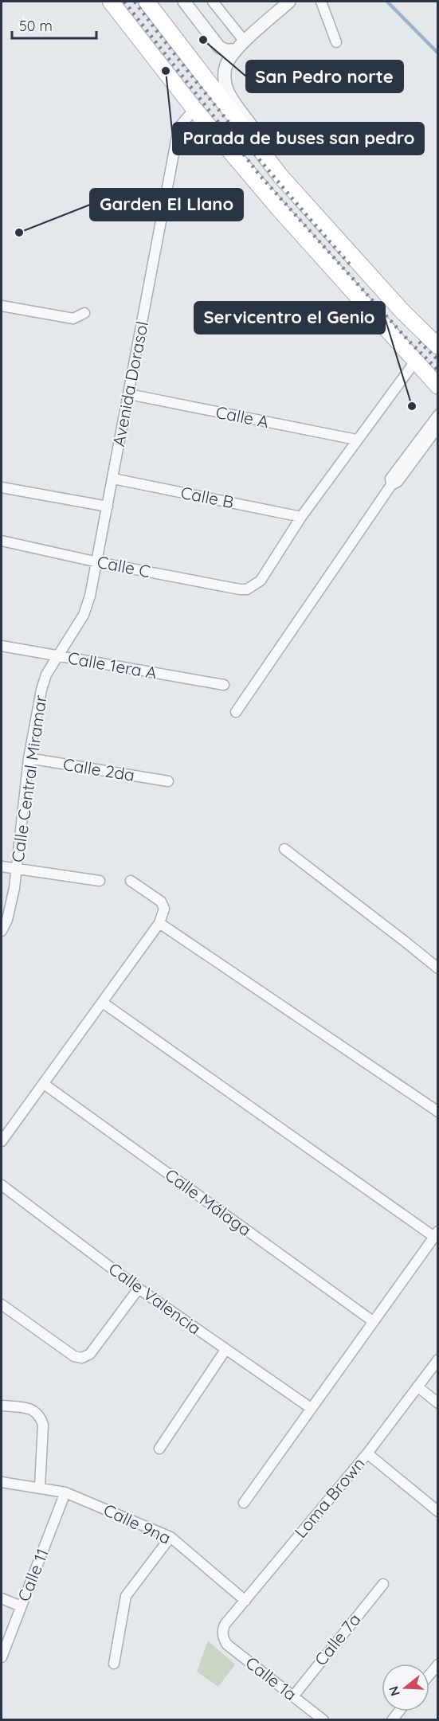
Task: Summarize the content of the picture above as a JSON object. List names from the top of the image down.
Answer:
{
  "streets": {
    "street": [
      "Avenida Dorasol",
      "Calle A",
      "Calle B",
      "Calle C",
      "Calle 1era A",
      "Calle 2da",
      "Calle Central Miramar",
      "Calle Málaga",
      "Calle Valencia",
      "Loma Brown",
      "Calle 9na",
      "Calle 11",
      "Calle 7a",
      "Calle 1a"
    ]
  },
  "crossings": [
    ["Avenida Dorasol", "Calle A"],
    ["Avenida Dorasol", "Calle B"],
    ["Avenida Dorasol", "Calle C"],
    ["Avenida Dorasol", "Calle 1era A"],
    ["Avenida Dorasol", "Calle Central Miramar"],
    ["Calle B", "Calle C"],
    ["Calle 1era A", "Calle Central Miramar"],
    ["Calle 2da", "Calle Central Miramar"],
    ["Loma Brown", "Calle 9na"],
    ["Loma Brown", "Calle 1a"],
    ["Calle 9na", "Calle 11"],
    ["Calle 7a", "Calle 1a"]
  ],
  "places": [
    "San Pedro norte",
    "Parada de buses san pedro",
    "Garden El Llano",
    "Servicentro el Genio"
  ],
  "scale_bar": "50 m",
  "north": "left"
}
